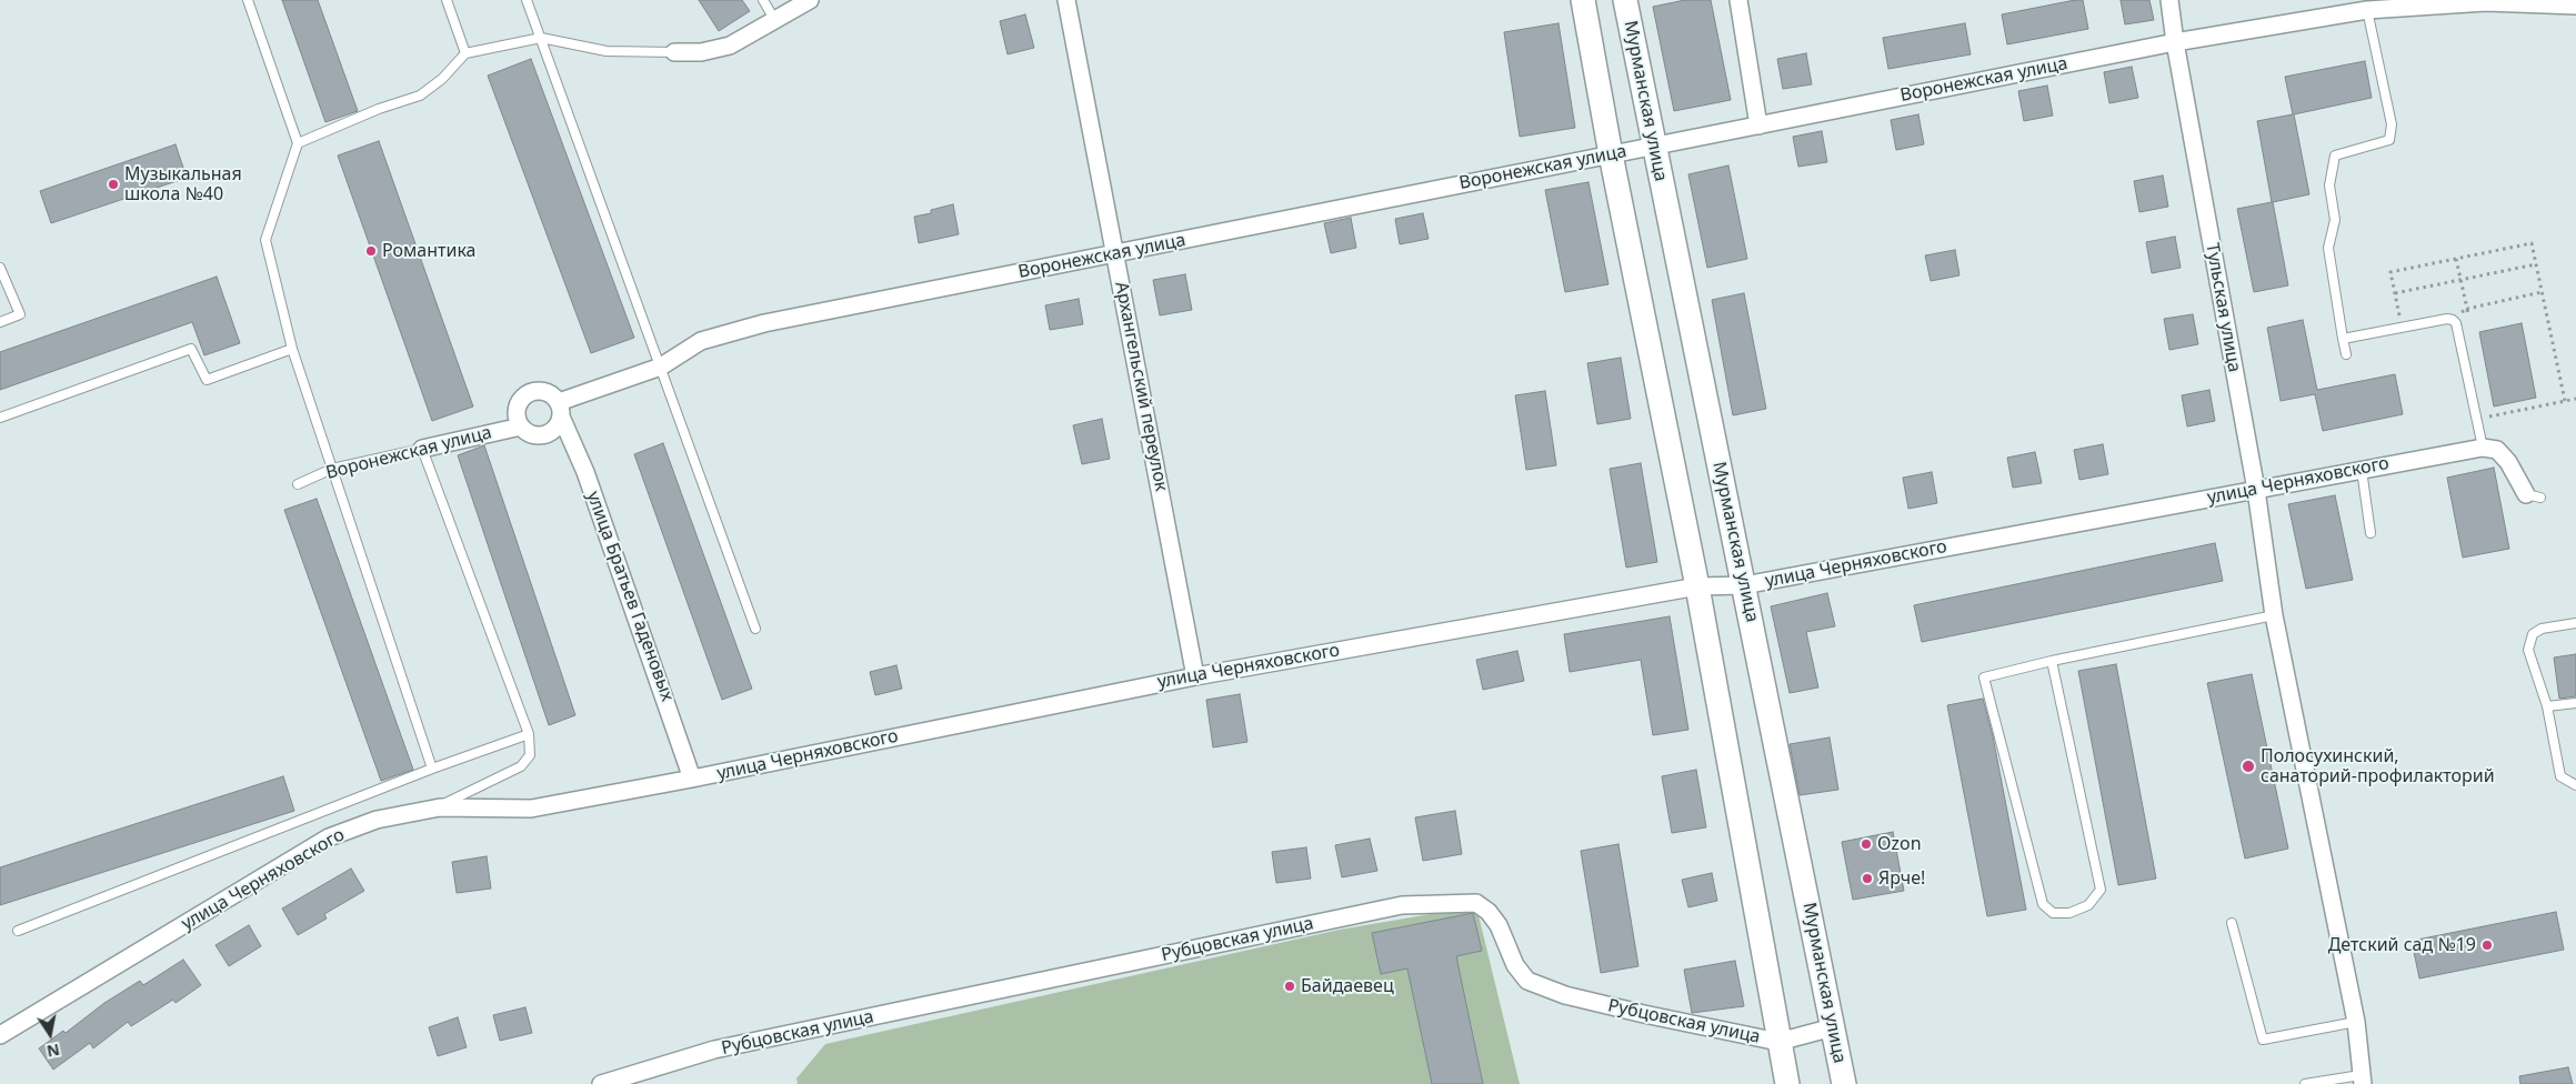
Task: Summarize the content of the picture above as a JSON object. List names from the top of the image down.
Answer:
{
  "streets": {
    "main road": ["Мурманская улица"],
    "street": [
      "Воронежская улица",
      "Тульская улица",
      "Архангельский переулок",
      "улица Черняховского",
      "улица Братьев Гаденовых",
      "Рубцовская улица"
    ]
  },
  "crossings": [
    ["Воронежская улица", "Мурманская улица"],
    ["Воронежская улица", "Тульская улица"],
    ["Воронежская улица", "Архангельский переулок"],
    ["Воронежская улица", "улица Братьев Гаденовых"],
    ["Мурманская улица", "улица Черняховского"],
    ["Мурманская улица", "Рубцовская улица"],
    ["Тульская улица", "улица Черняховского"],
    ["Архангельский переулок", "улица Черняховского"],
    ["улица Черняховского", "улица Братьев Гаденовых"]
  ],
  "places": [
    "Музыкальная школа №40",
    "Романтика",
    "Полосухинский, санаторий-профилакторий",
    "Ozon",
    "Ярче!",
    "Детский сад №19",
    "Байдаевец"
  ],
  "north": "bottom"
}
